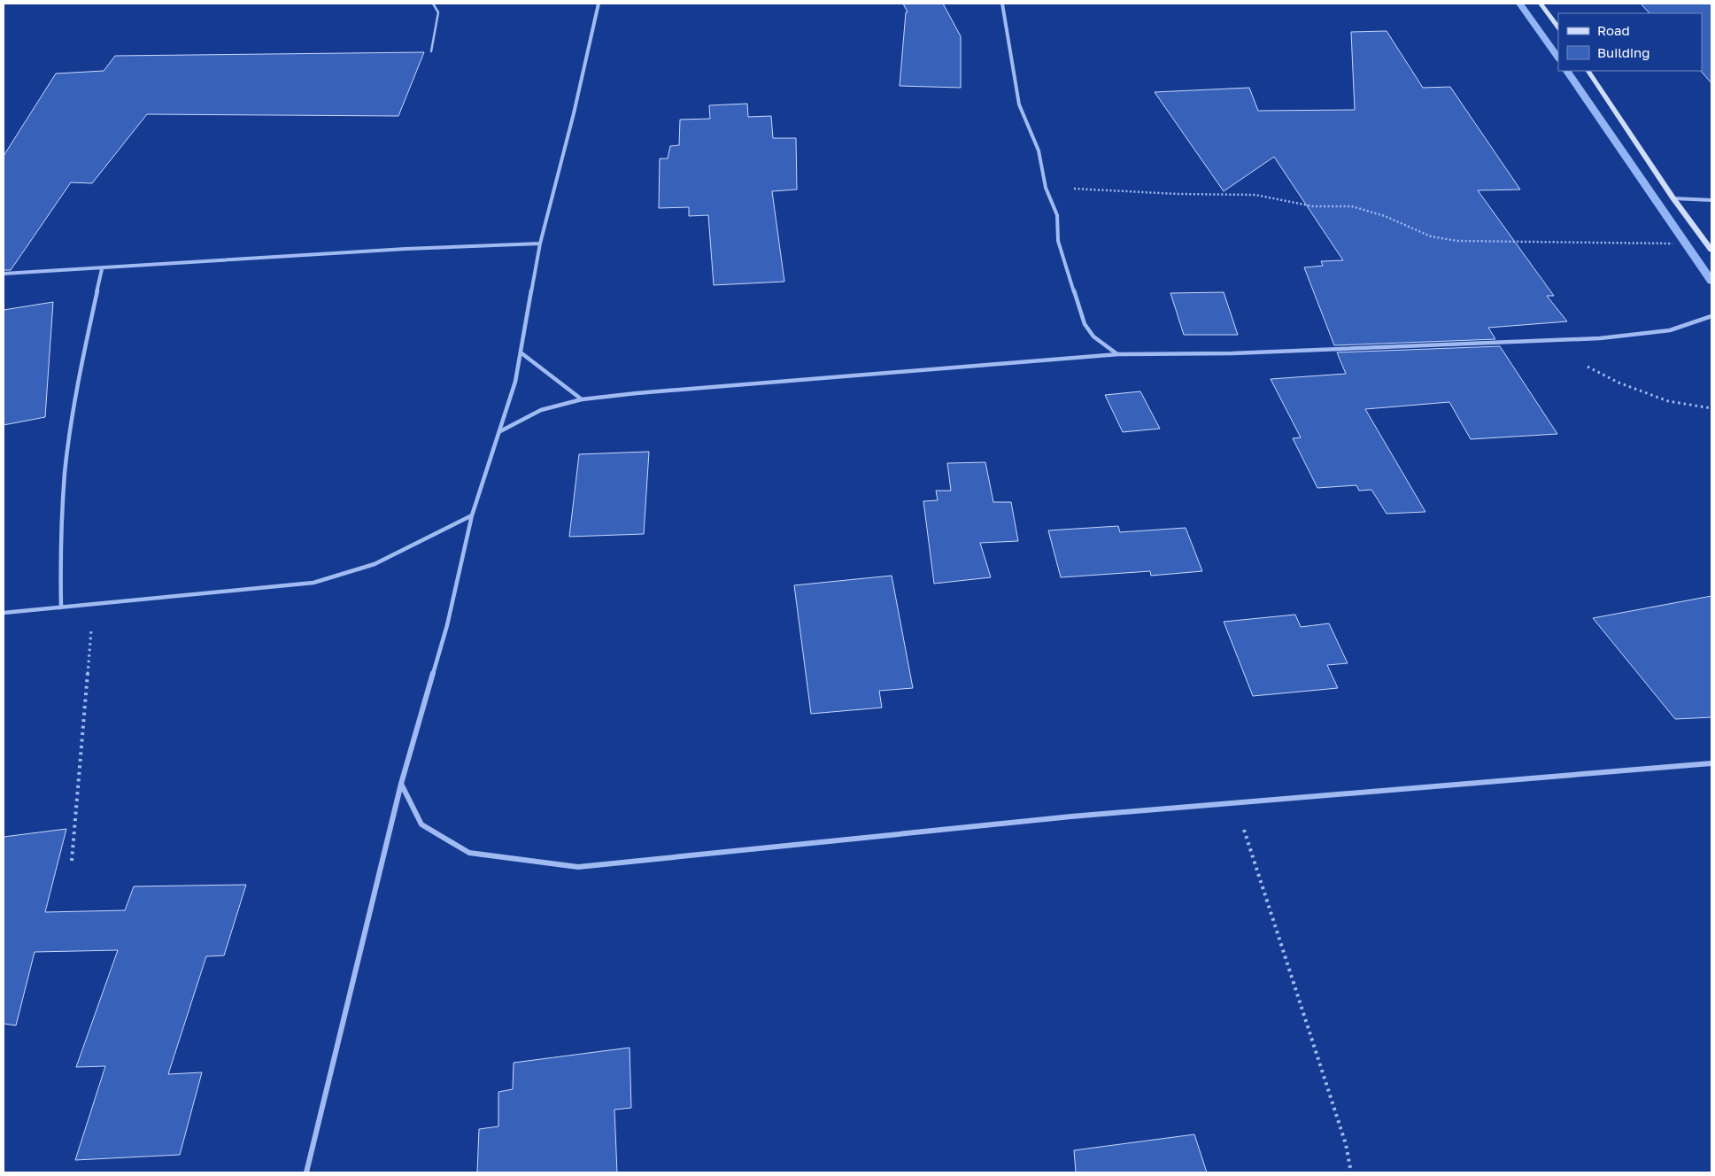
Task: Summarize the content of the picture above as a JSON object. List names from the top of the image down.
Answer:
{
  "legend": ["Road", "Building"]
}
